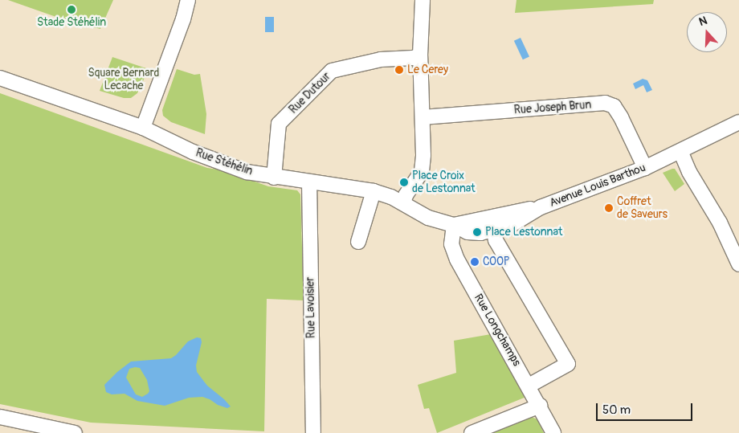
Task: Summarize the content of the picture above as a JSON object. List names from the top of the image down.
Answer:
{
  "streets": {
    "street": [
      "Rue Dutour",
      "Rue Joseph Brun",
      "Rue Stéhélin",
      "Avenue Louis Barthou",
      "Rue Lavoisier",
      "Rue Longchamps"
    ]
  },
  "crossings": [
    ["Rue Dutour", "Rue Stéhélin"],
    ["Rue Joseph Brun", "Avenue Louis Barthou"],
    ["Rue Stéhélin", "Avenue Louis Barthou"],
    ["Rue Stéhélin", "Rue Lavoisier"],
    ["Rue Stéhélin", "Rue Longchamps"],
    ["Avenue Louis Barthou", "Rue Longchamps"]
  ],
  "parks": ["Square Bernard Lecache"],
  "places": [
    "Stade Stéhélin",
    "Le Cerey",
    "Place Croix de Lestonnat",
    "Coffret de Saveurs",
    "Place Lestonnat",
    "COOP"
  ],
  "scale_bar": "50 m",
  "north": "top"
}
